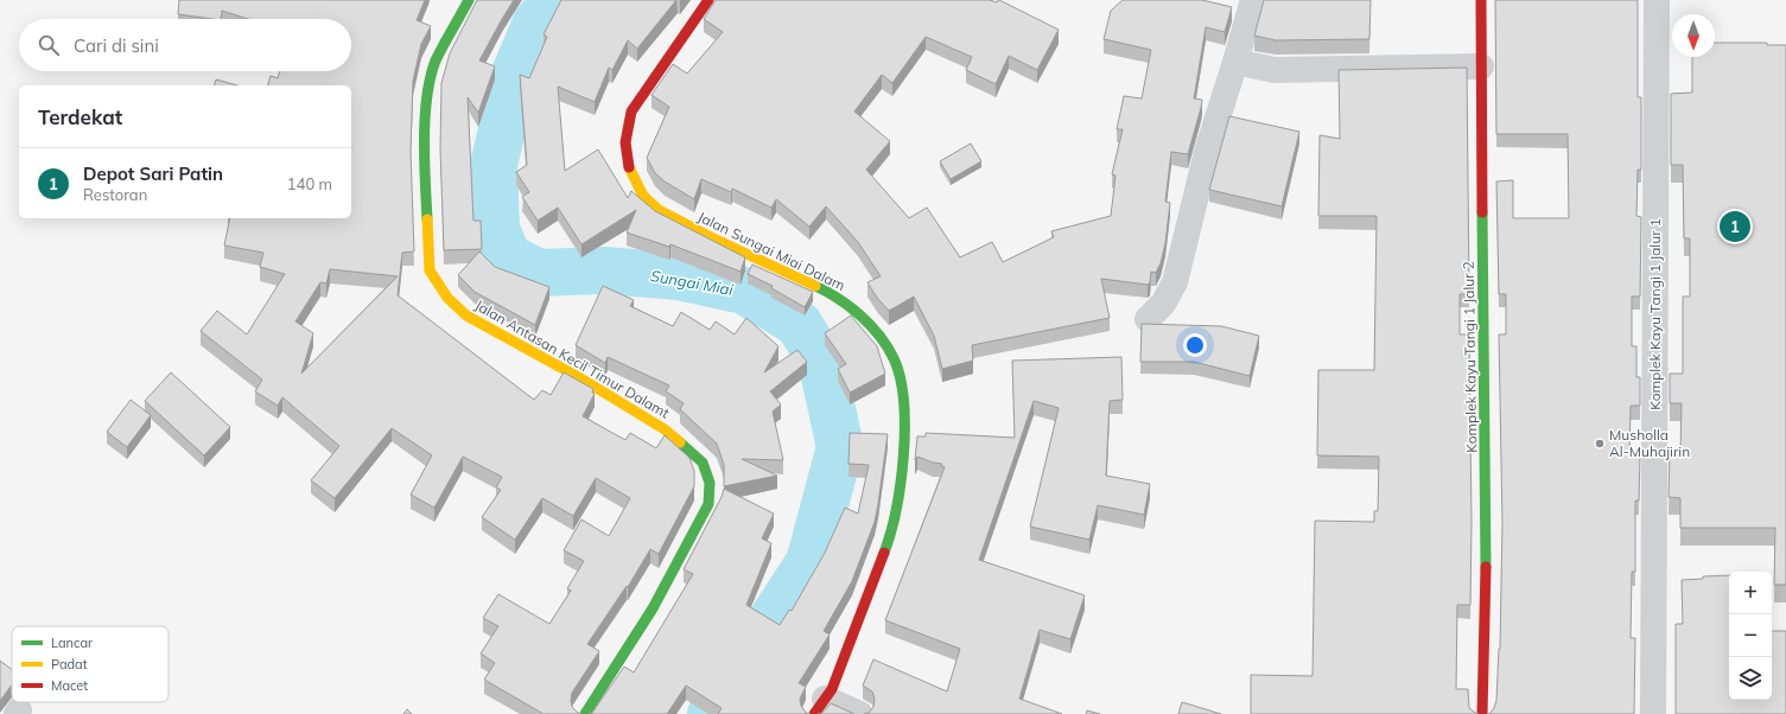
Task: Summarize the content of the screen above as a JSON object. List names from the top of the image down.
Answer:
{
  "streets": {
    "street": [
      "Jalan Sungai Miai Dalam",
      "Komplek Kayu Tangi 1 Jalur 1",
      "Komplek Kayu Tangi 1 Jalur 2",
      "Jalan Antasan Kecil Timur Dalamt"
    ]
  },
  "water": ["Sungai Miai"],
  "places": ["Musholla Al-Muhajirin"],
  "legend": ["Lancar", "Padat", "Macet"],
  "north": "bottom",
  "page": {
    "search": "Cari di sini",
    "heading": "Terdekat",
    "list": [
      {
        "mark": "1",
        "name": "Depot Sari Patin",
        "note": "Restoran",
        "value": "140 m"
      }
    ],
    "pins": "1",
    "map_buttons": ["+", "−"]
  }
}
